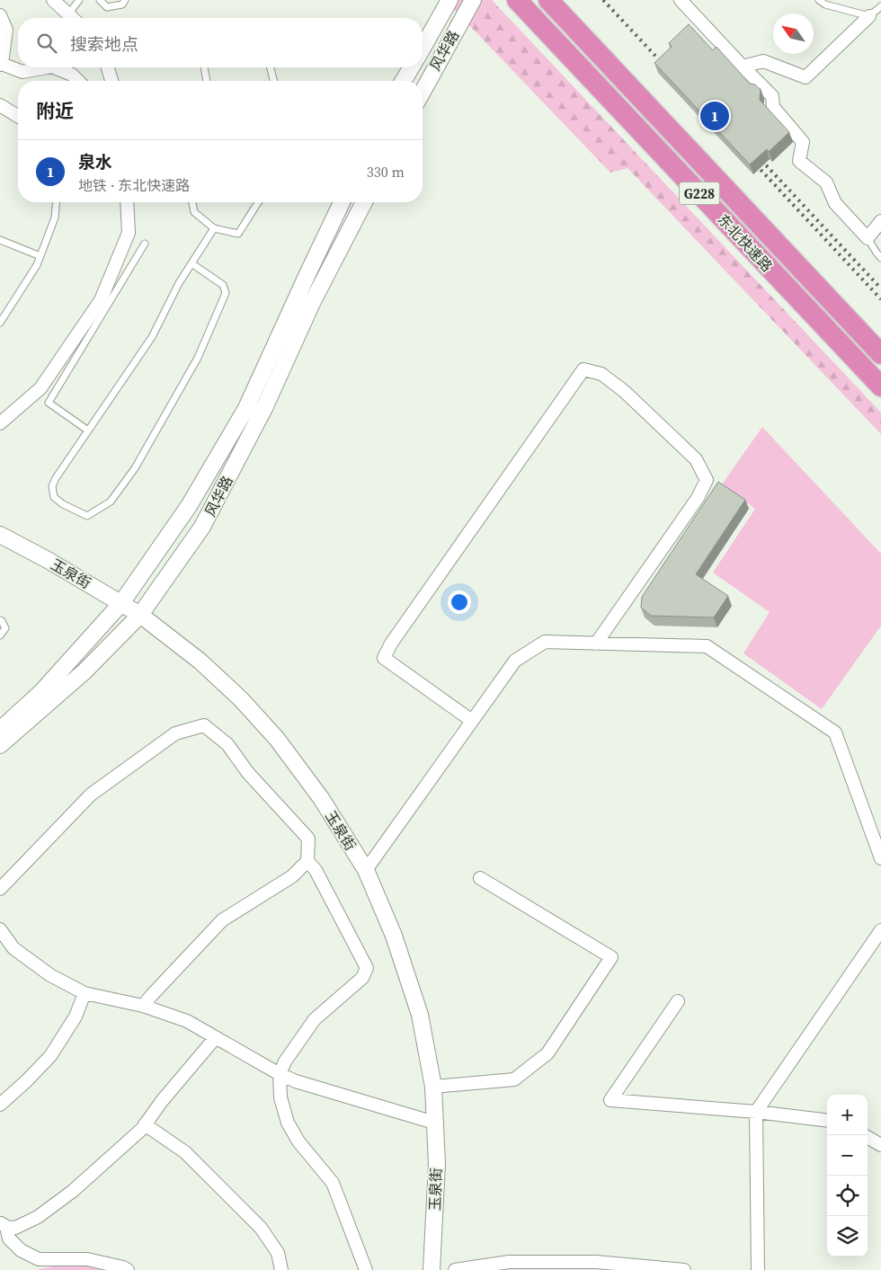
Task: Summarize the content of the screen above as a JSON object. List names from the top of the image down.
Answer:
{
  "streets": {
    "highway": ["G228", "东北快速路"],
    "street": ["风华路", "玉泉街"]
  },
  "crossings": [
    ["风华路", "玉泉街"]
  ],
  "north": "top left",
  "page": {
    "search": "搜索地点",
    "heading": "附近",
    "pins": "1",
    "list": [
      {
        "mark": "1",
        "name": "泉水",
        "note": "地铁 · 东北快速路",
        "value": "330 m"
      }
    ],
    "map_buttons": ["+", "−"]
  }
}
